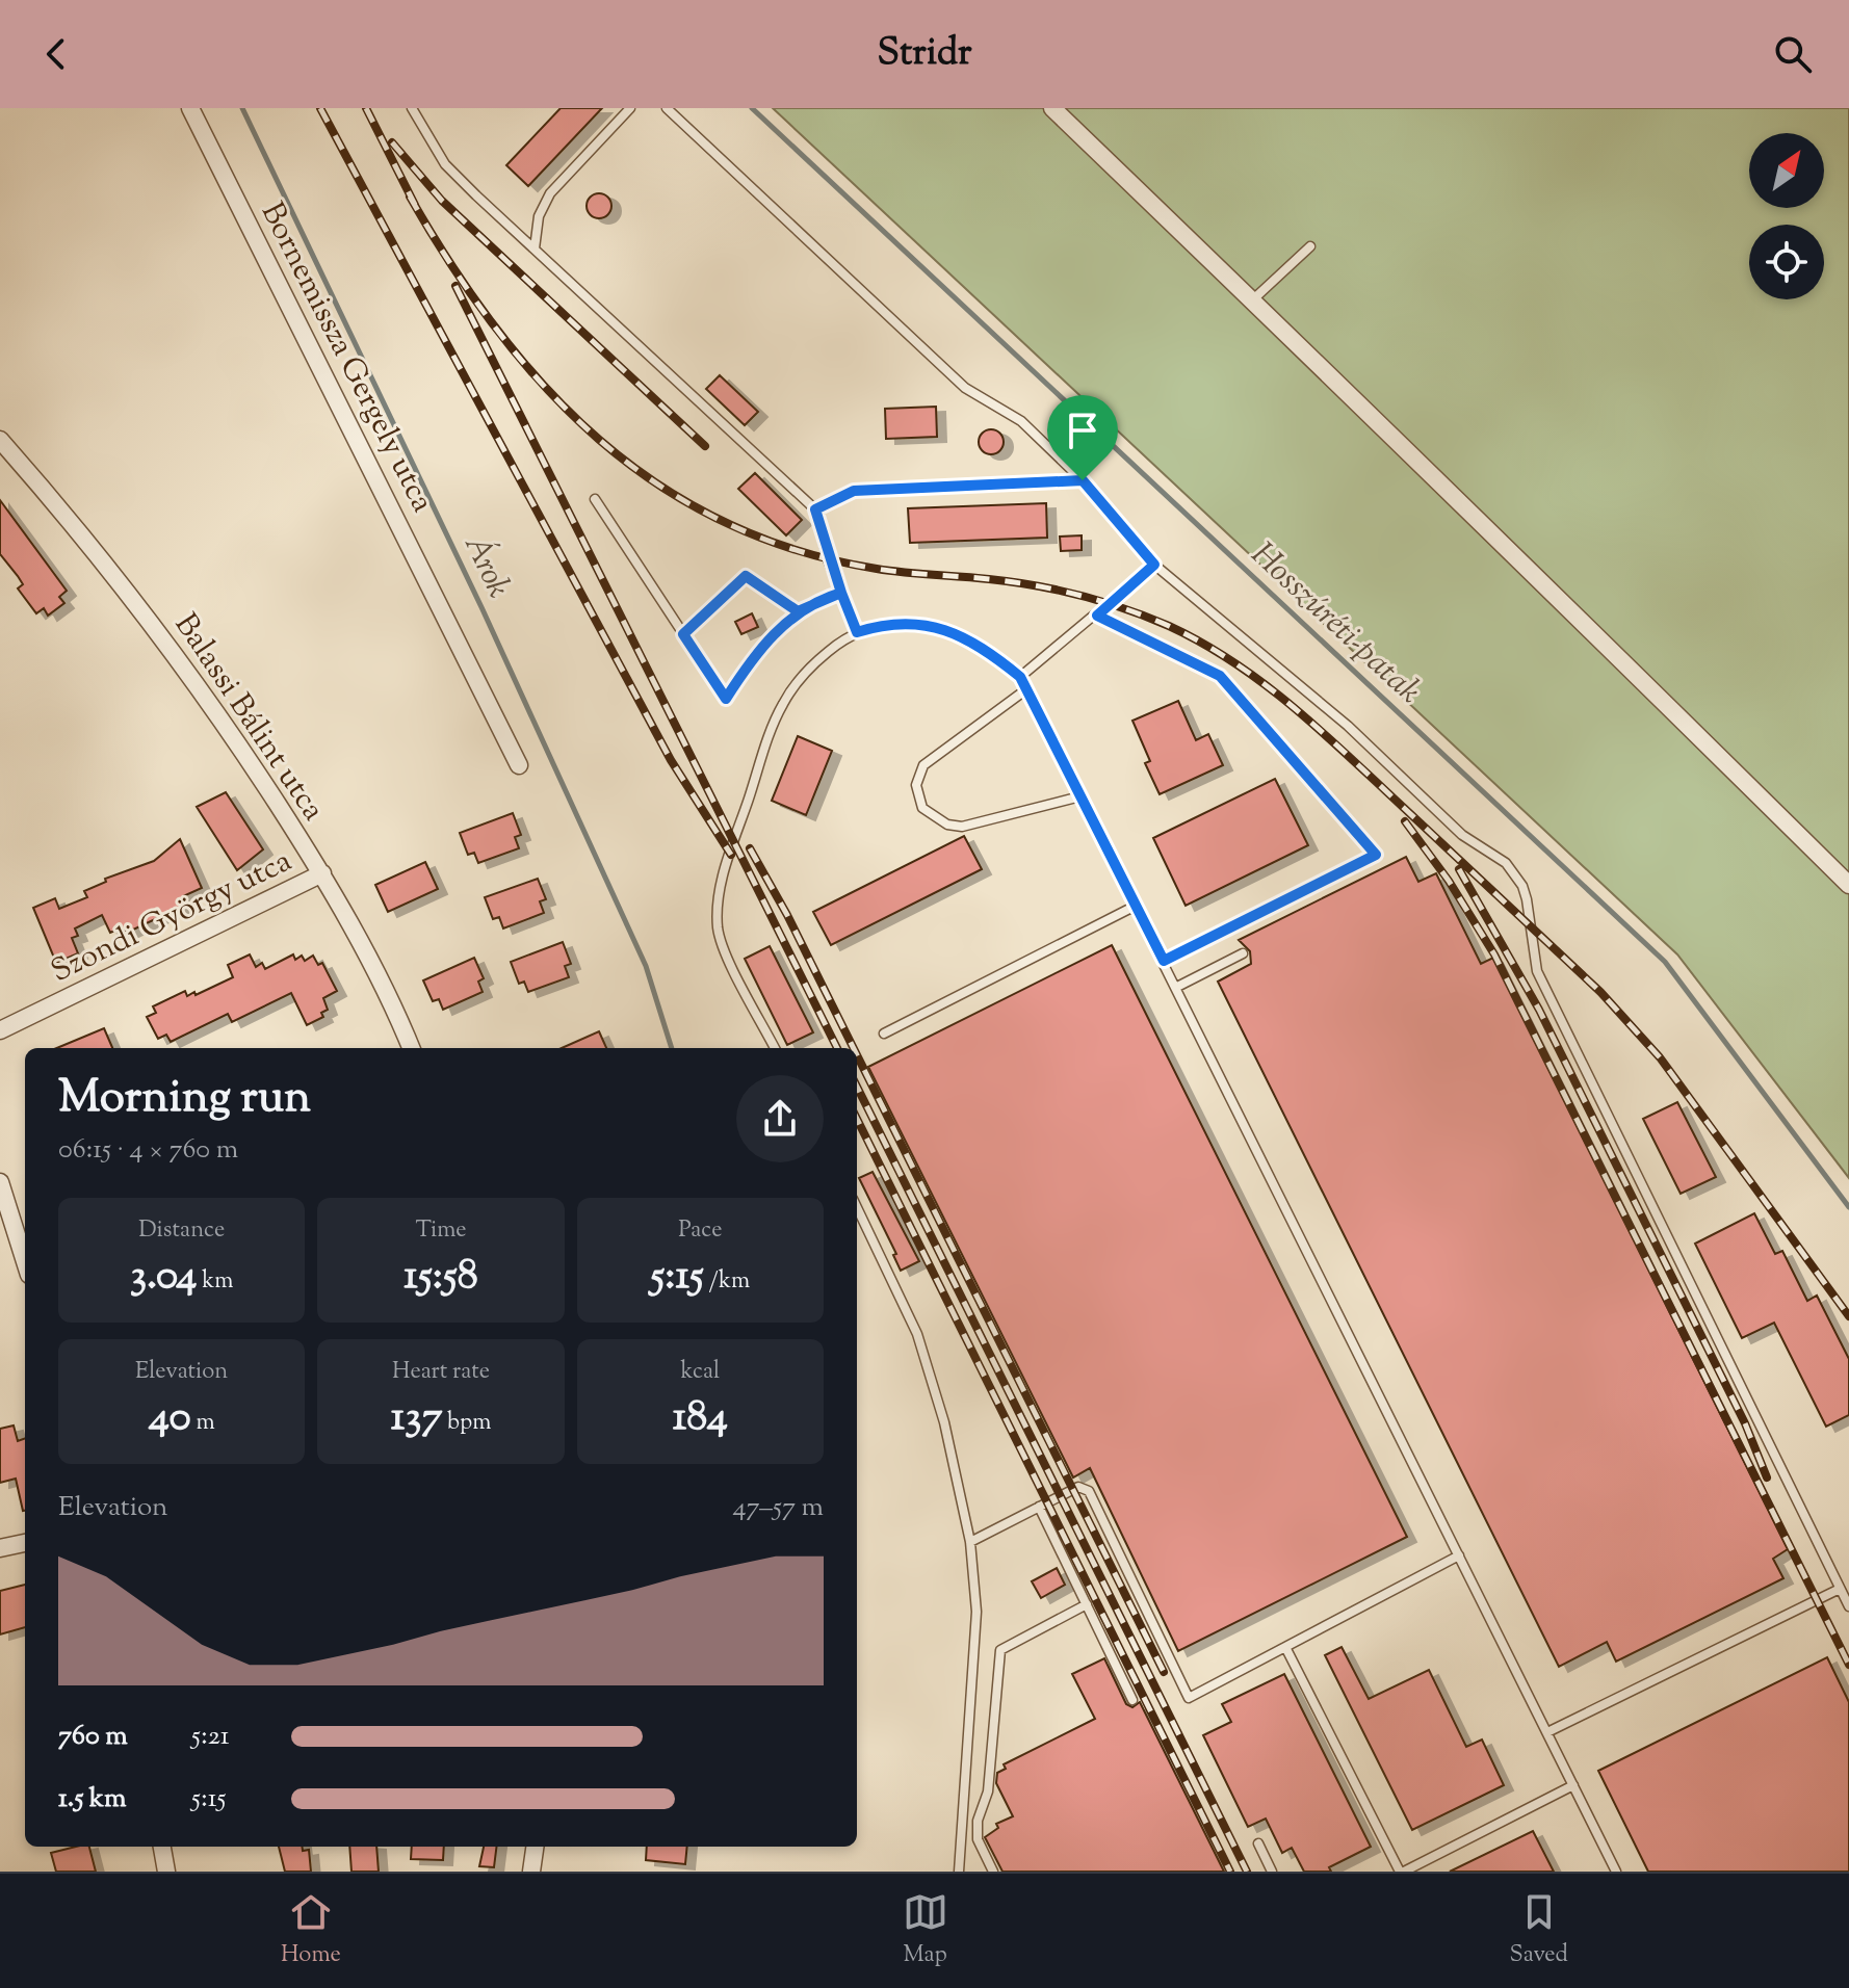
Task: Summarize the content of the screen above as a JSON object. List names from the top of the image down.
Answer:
{
  "streets": {
    "street": ["Bornemissza Gergely utca", "Balassi Bálint utca", "Szondi György utca"]
  },
  "crossings": [
    ["Balassi Bálint utca", "Szondi György utca"]
  ],
  "water": ["Árok", "Hosszúréti-patak"],
  "north": "top right",
  "page": {
    "header": "Stridr",
    "heading": ["Morning run", "06:15 · 4 × 760 m"],
    "stats": [
      ["Distance", "3.04 km"],
      ["Time", "15:58"],
      ["Pace", "5:15 /km"],
      ["Elevation", "40 m"],
      ["Heart rate", "137 bpm"],
      ["kcal", "184"]
    ],
    "chart": ["Elevation", "47–57 m"],
    "list": [
      {
        "name": "760 m",
        "note": "5:21"
      },
      {
        "name": "1.5 km",
        "note": "5:15"
      }
    ],
    "tabs": ["Home", "Map", "Saved"]
  }
}
